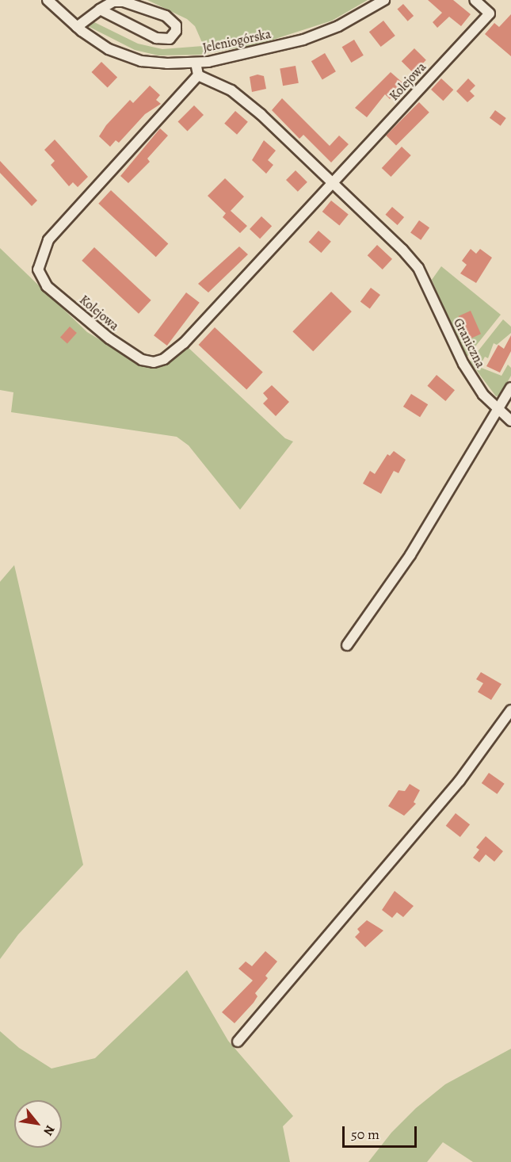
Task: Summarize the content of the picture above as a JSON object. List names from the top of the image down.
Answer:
{
  "streets": {
    "street": ["Jeleniogórska", "Kolejowa", "Graniczna"]
  },
  "crossings": [
    ["Kolejowa", "Graniczna"]
  ],
  "scale_bar": "50 m",
  "north": "bottom right"
}
